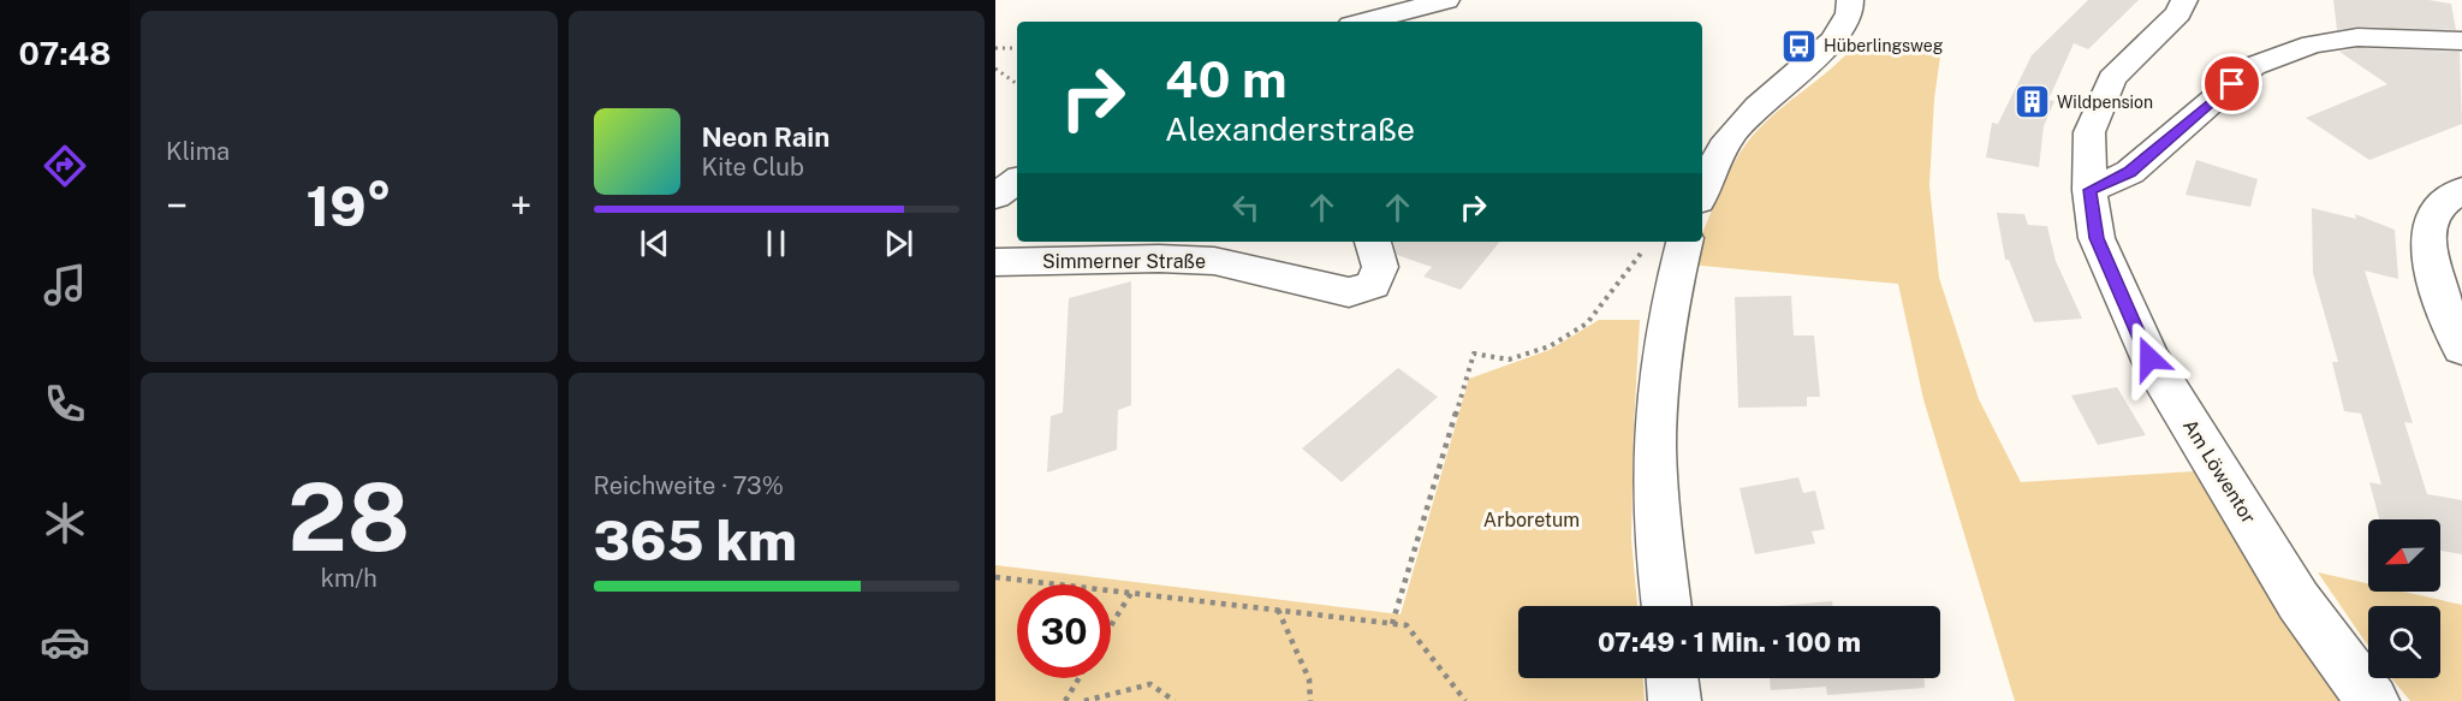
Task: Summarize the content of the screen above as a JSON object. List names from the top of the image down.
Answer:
{
  "streets": {
    "street": ["Simmerner Straße", "Am Löwentor"]
  },
  "parks": ["Arboretum"],
  "places": {
    "bus stop": ["Hüberlingsweg"],
    "building": ["Wildpension"]
  },
  "north": "bottom left",
  "page": {
    "tabs": "07:48",
    "tile": [
      "Klima",
      ["28", "km/h"],
      ["Reichweite · 73%", "365 km"]
    ],
    "turn": ["40 m", "Alexanderstraße"],
    "song": ["Neon Rain", "Kite Club"],
    "heat": ["−", "19°", "+"],
    "limit": "30",
    "trip": "07:49 · 1 Min. · 100 m"
  }
}
